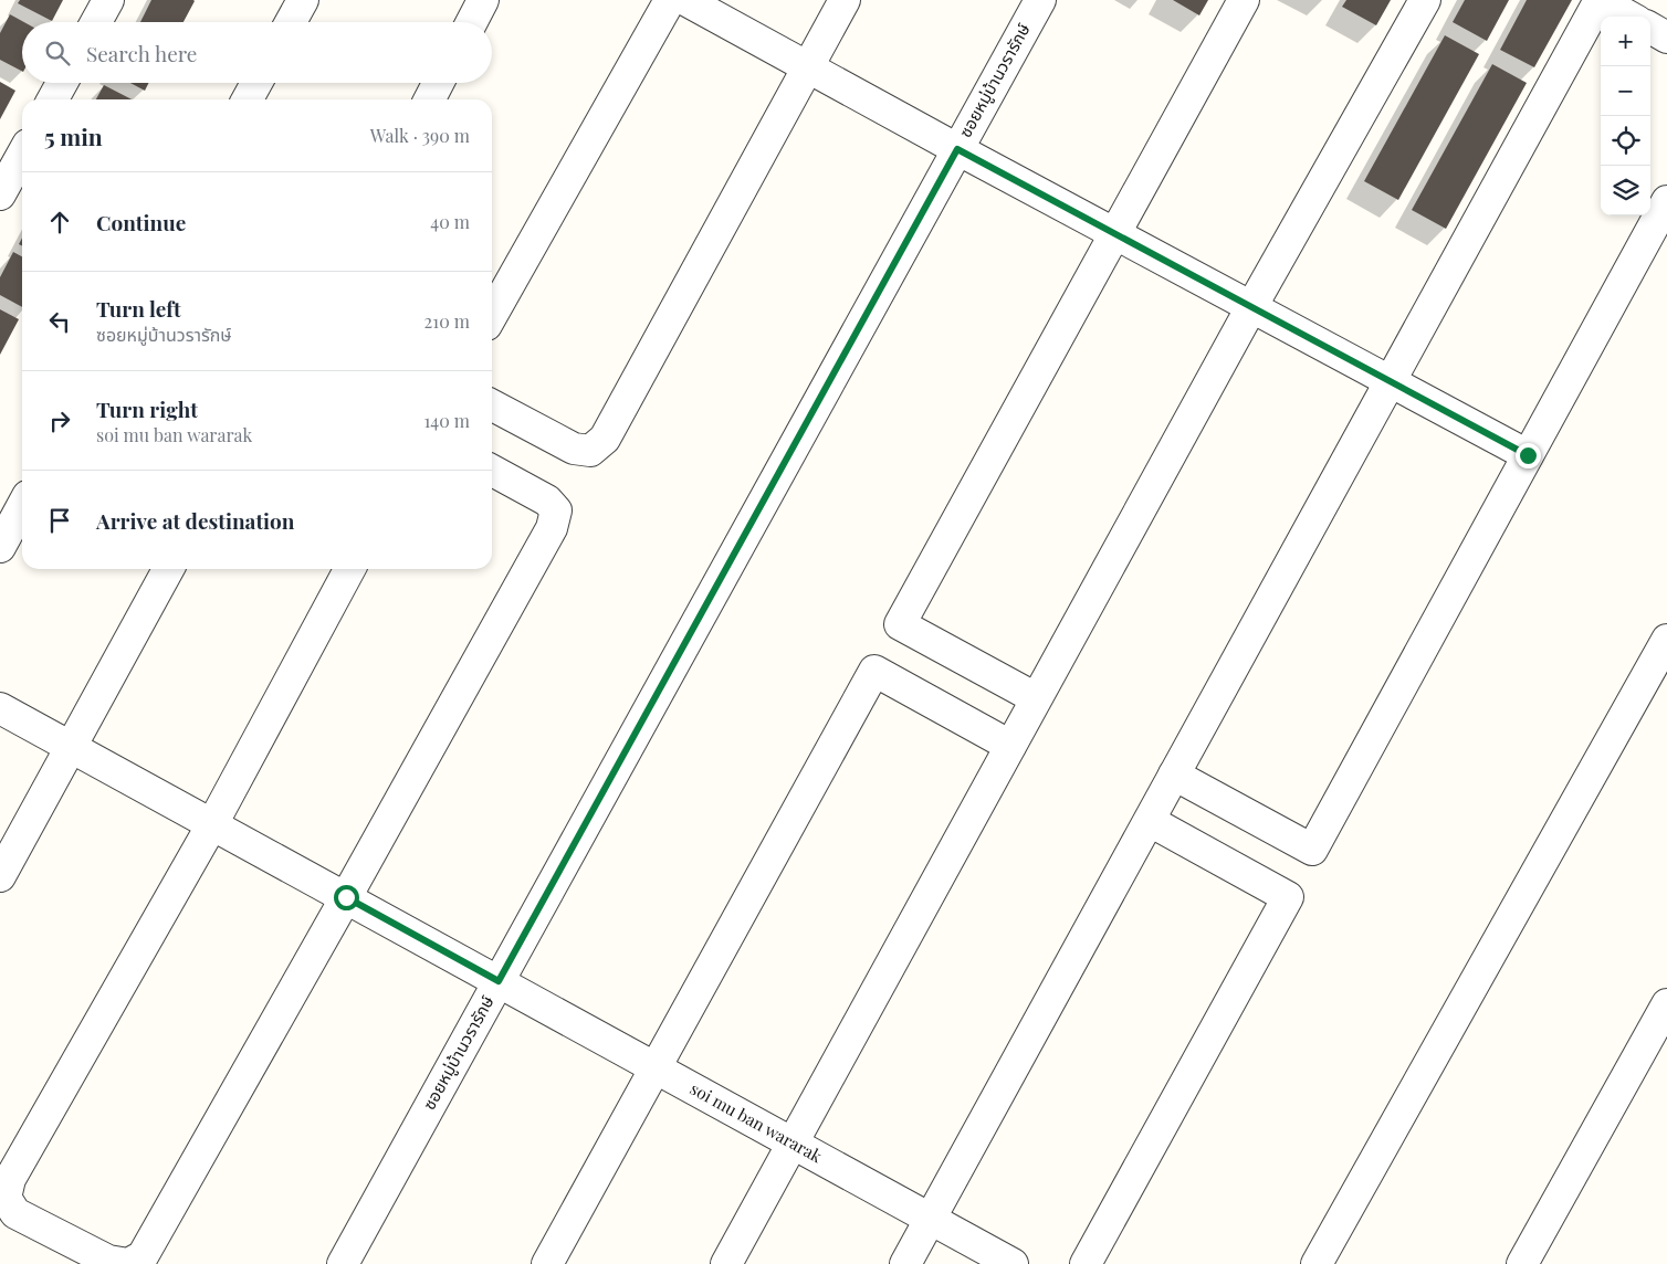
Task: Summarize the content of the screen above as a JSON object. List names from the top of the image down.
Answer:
{
  "streets": {
    "street": ["ซอยหมู่บ้านวรารักษ์", "soi mu ban wararak"]
  },
  "crossings": [
    ["ซอยหมู่บ้านวรารักษ์", "soi mu ban wararak"]
  ],
  "page": {
    "map_buttons": ["+", "−"],
    "search": "Search here",
    "heading": ["5 min", "Walk · 390 m"],
    "list": [
      ["Continue", "40 m"],
      ["Turn left", "ซอยหมู่บ้านวรารักษ์", "210 m"],
      ["Turn right", "soi mu ban wararak", "140 m"],
      "Arrive at destination"
    ]
  }
}
